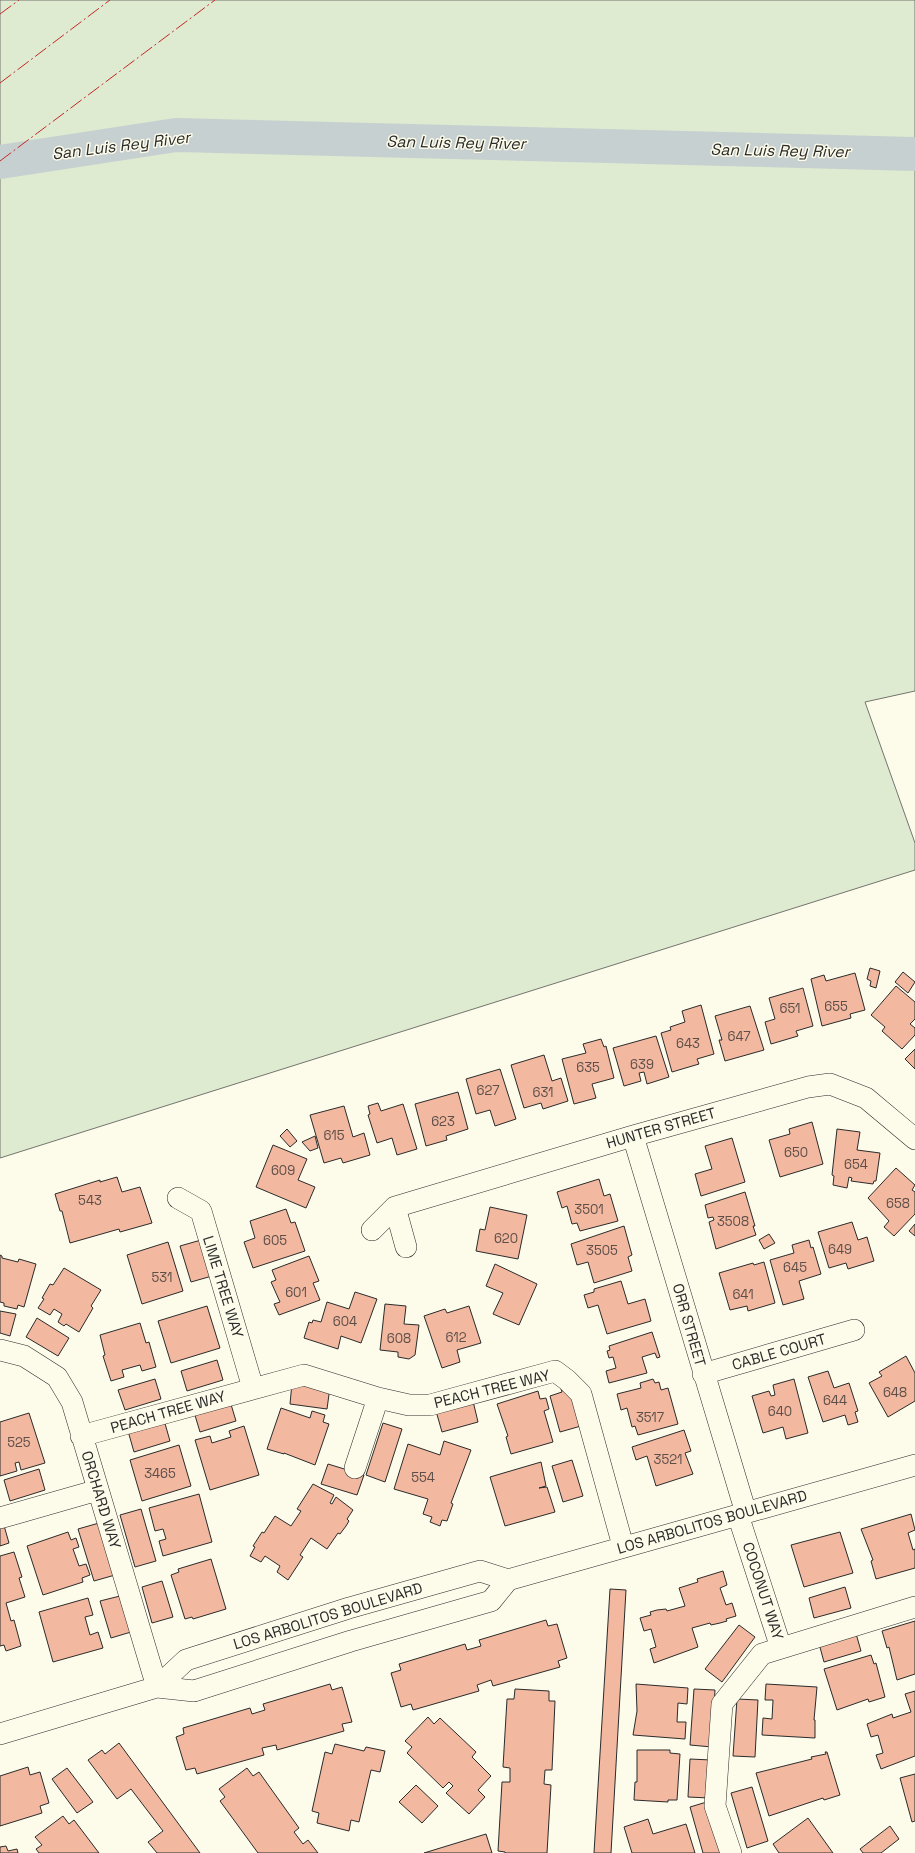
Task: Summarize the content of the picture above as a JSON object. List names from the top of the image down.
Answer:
{
  "streets": {
    "street": [
      "HUNTER STREET",
      "LIME TREE WAY",
      "ORR STREET",
      "CABLE COURT",
      "PEACH TREE WAY",
      "ORCHARD WAY",
      "LOS ARBOLITOS BOULEVARD",
      "COCONUT WAY"
    ]
  },
  "crossings": [
    ["HUNTER STREET", "ORR STREET"],
    ["LIME TREE WAY", "PEACH TREE WAY"],
    ["ORR STREET", "CABLE COURT"],
    ["ORR STREET", "LOS ARBOLITOS BOULEVARD"],
    ["ORR STREET", "COCONUT WAY"],
    ["PEACH TREE WAY", "ORCHARD WAY"],
    ["PEACH TREE WAY", "LOS ARBOLITOS BOULEVARD"],
    ["ORCHARD WAY", "LOS ARBOLITOS BOULEVARD"],
    ["LOS ARBOLITOS BOULEVARD", "COCONUT WAY"]
  ],
  "water": ["San Luis Rey River"],
  "house_numbers": [
    "655",
    "651",
    "647",
    "643",
    "639",
    "635",
    "627",
    "631",
    "623",
    "615",
    "650",
    "654",
    "609",
    "543",
    "658",
    "3501",
    "3508",
    "620",
    "605",
    "649",
    "3505",
    "645",
    "531",
    "601",
    "641",
    "604",
    "612",
    "608",
    "648",
    "644",
    "640",
    "3517",
    "525",
    "3521",
    "3465",
    "554"
  ]
}
